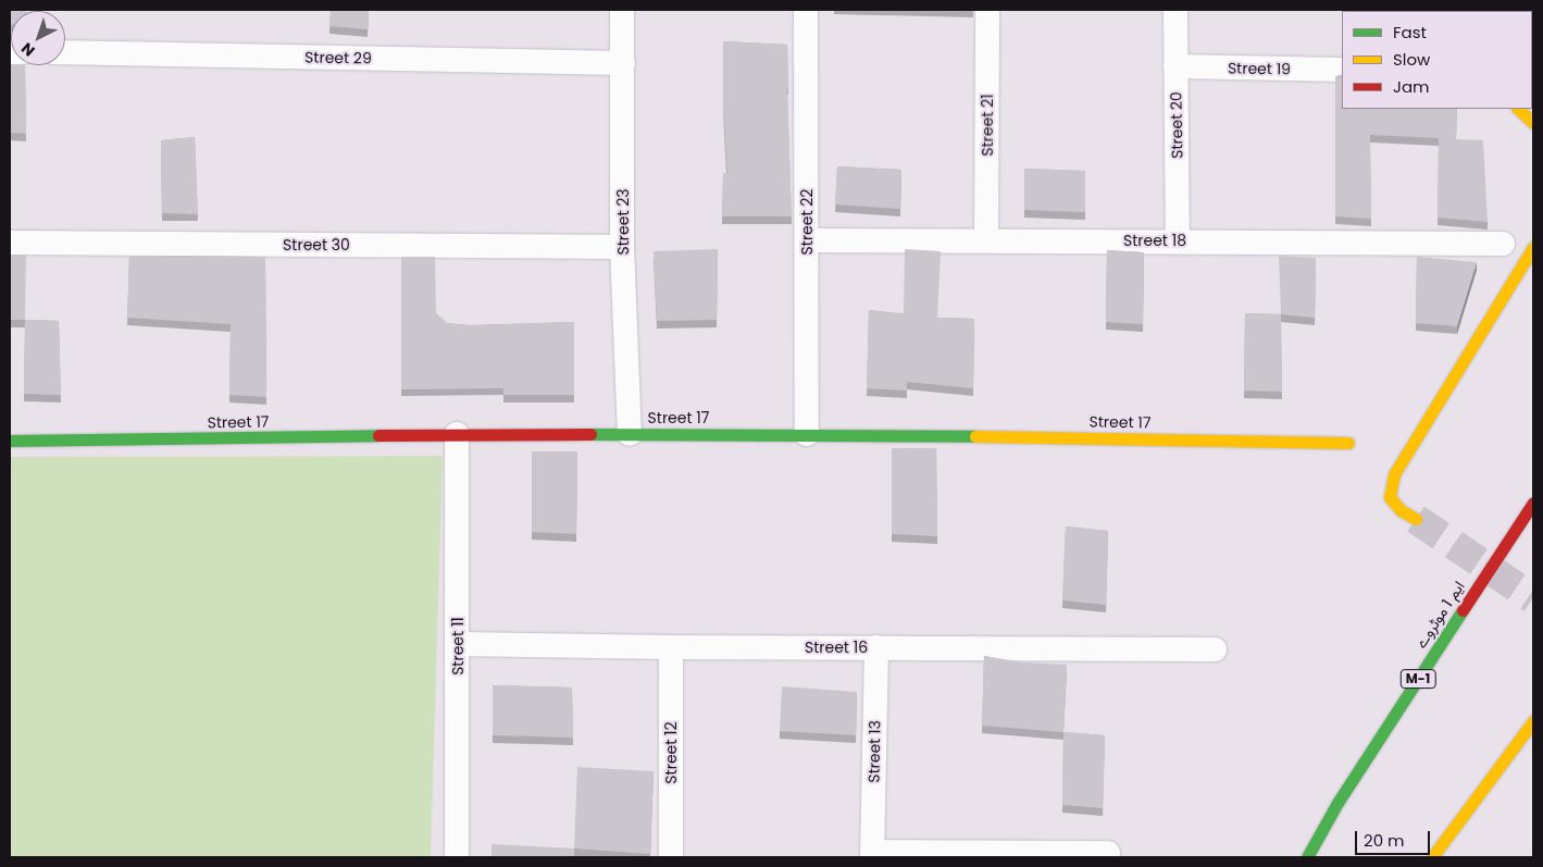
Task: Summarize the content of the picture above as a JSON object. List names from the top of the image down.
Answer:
{
  "streets": {
    "main road": ["Street 17", "ایم 1 موٹروے", "M-1"],
    "street": [
      "Street 29",
      "Street 19",
      "Street 21",
      "Street 20",
      "Street 23",
      "Street 22",
      "Street 18",
      "Street 30",
      "Street 11",
      "Street 16",
      "Street 13",
      "Street 12"
    ]
  },
  "crossings": [
    ["Street 29", "Street 23"],
    ["Street 19", "Street 20"],
    ["Street 21", "Street 18"],
    ["Street 20", "Street 18"],
    ["Street 23", "Street 30"],
    ["Street 23", "Street 17"],
    ["Street 22", "Street 18"],
    ["Street 22", "Street 17"],
    ["Street 17", "Street 11"],
    ["Street 11", "Street 16"],
    ["Street 16", "Street 13"],
    ["Street 16", "Street 12"]
  ],
  "legend": ["Fast", "Slow", "Jam"],
  "scale_bar": "20 m",
  "north": "bottom left"
}
